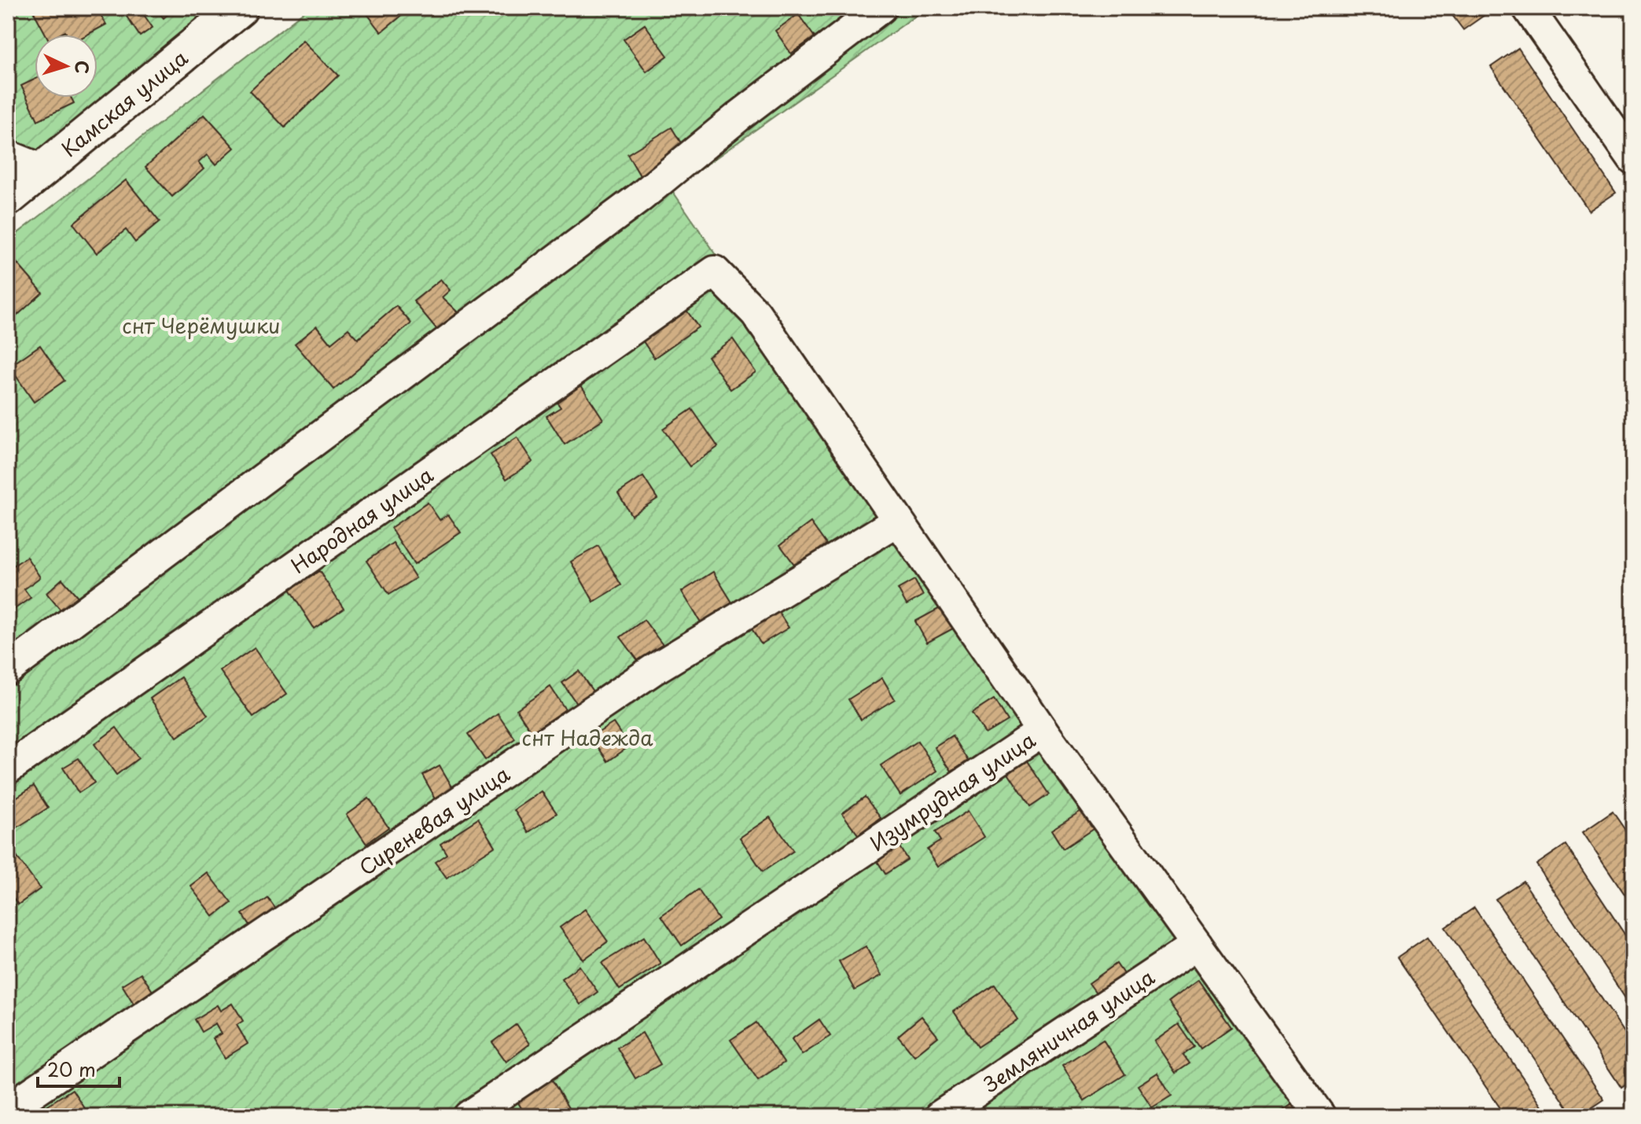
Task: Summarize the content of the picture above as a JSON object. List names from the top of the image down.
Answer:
{
  "streets": {
    "street": [
      "Камская улица",
      "Народная улица",
      "Изумрудная улица",
      "Сиреневая улица",
      "Земляничная улица"
    ]
  },
  "crossings": [
    ["Народная улица", "Сиреневая улица"],
    ["Изумрудная улица", "Земляничная улица"]
  ],
  "parks": ["снт Черёмушки", "снт Надежда"],
  "scale_bar": "20 m",
  "north": "right"
}
